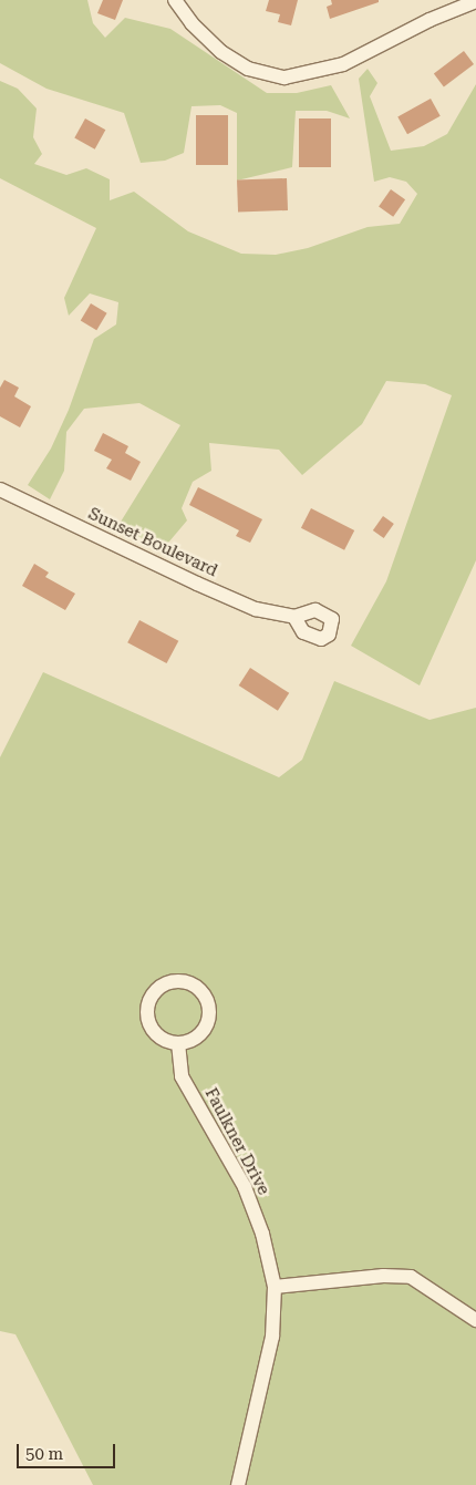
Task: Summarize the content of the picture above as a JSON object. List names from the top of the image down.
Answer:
{
  "streets": {
    "street": ["Sunset Boulevard", "Faulkner Drive"]
  },
  "scale_bar": "50 m"
}
